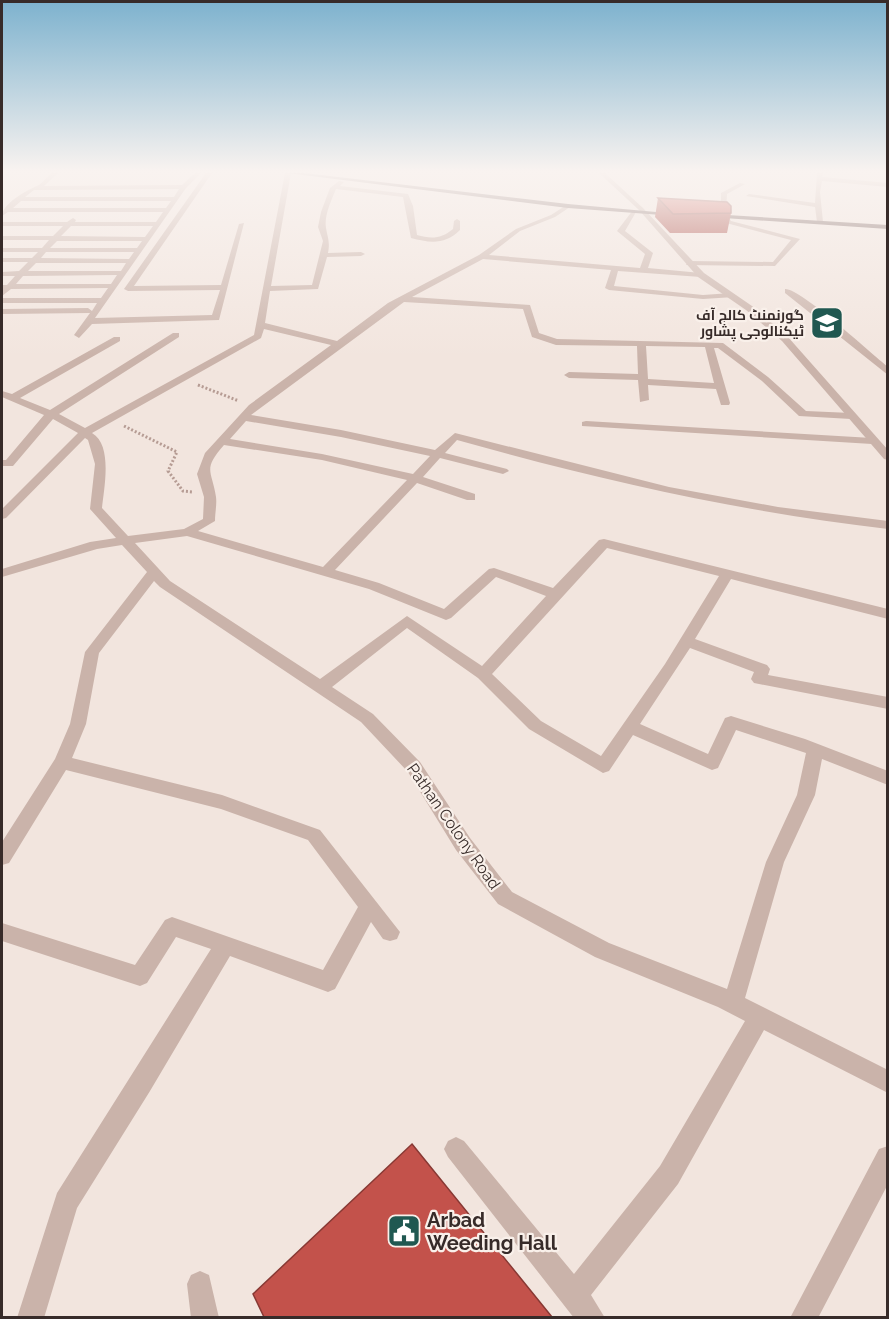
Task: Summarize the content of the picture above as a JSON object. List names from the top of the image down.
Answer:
{
  "streets": {
    "street": ["Pathan Colony Road"]
  },
  "places": {
    "school or university": ["گورنمنٹ کالج آف ٹیکنالوجی پشاور"],
    "public building": ["Arbad Weeding Hall"]
  }
}
